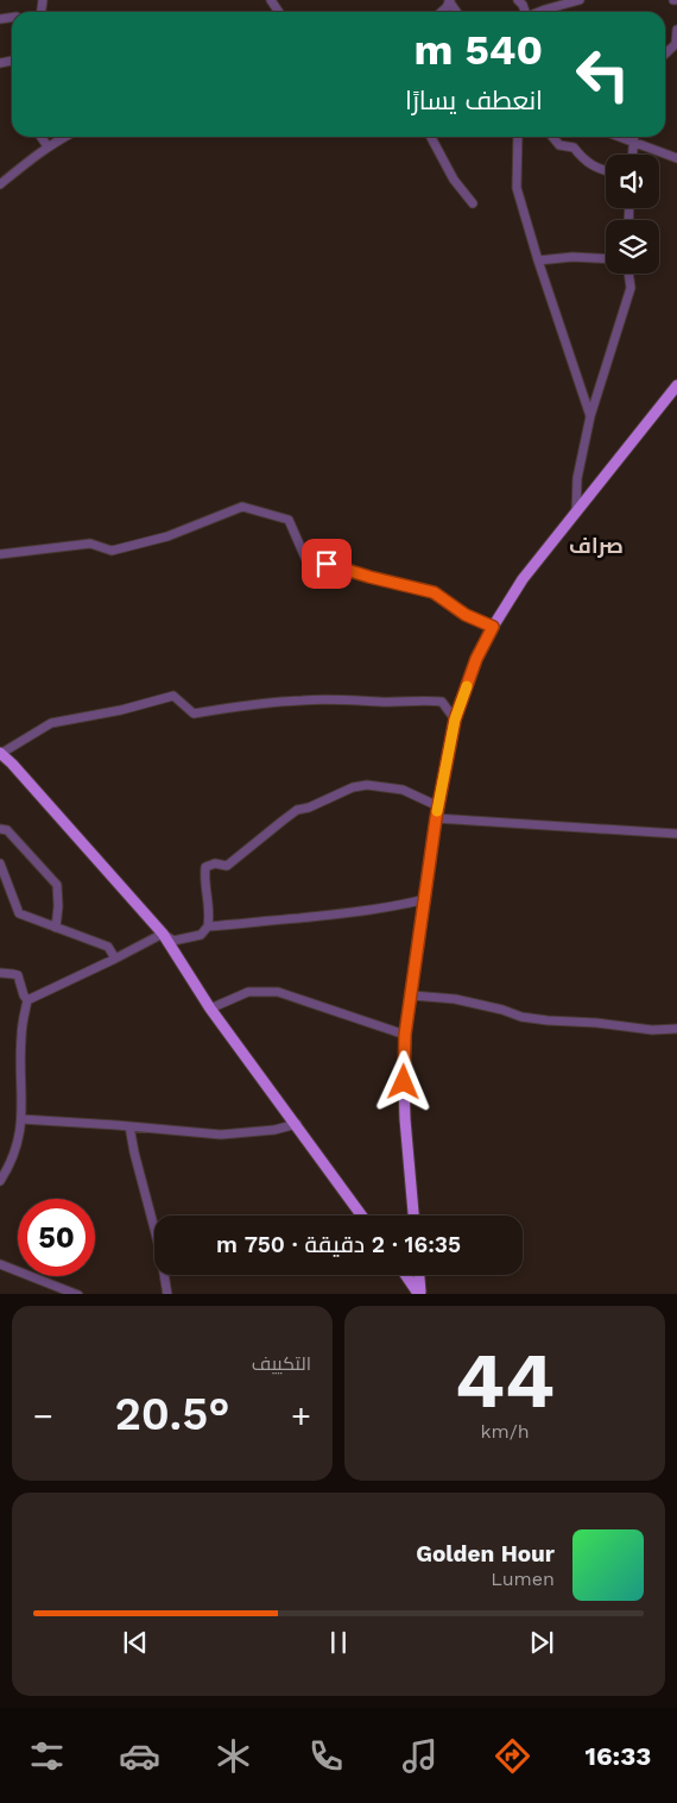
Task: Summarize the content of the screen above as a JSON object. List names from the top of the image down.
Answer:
{
  "districts": ["صراف"],
  "page": {
    "turn": ["540 m", "انعطف يسارًا"],
    "limit": "50",
    "trip": "16:35 · 2 دقيقة · 750 m",
    "tile": [
      ["44", "km/h"],
      "التكييف"
    ],
    "heat": ["−", "20.5°", "+"],
    "song": ["Golden Hour", "Lumen"],
    "tabs": "16:33"
  }
}
